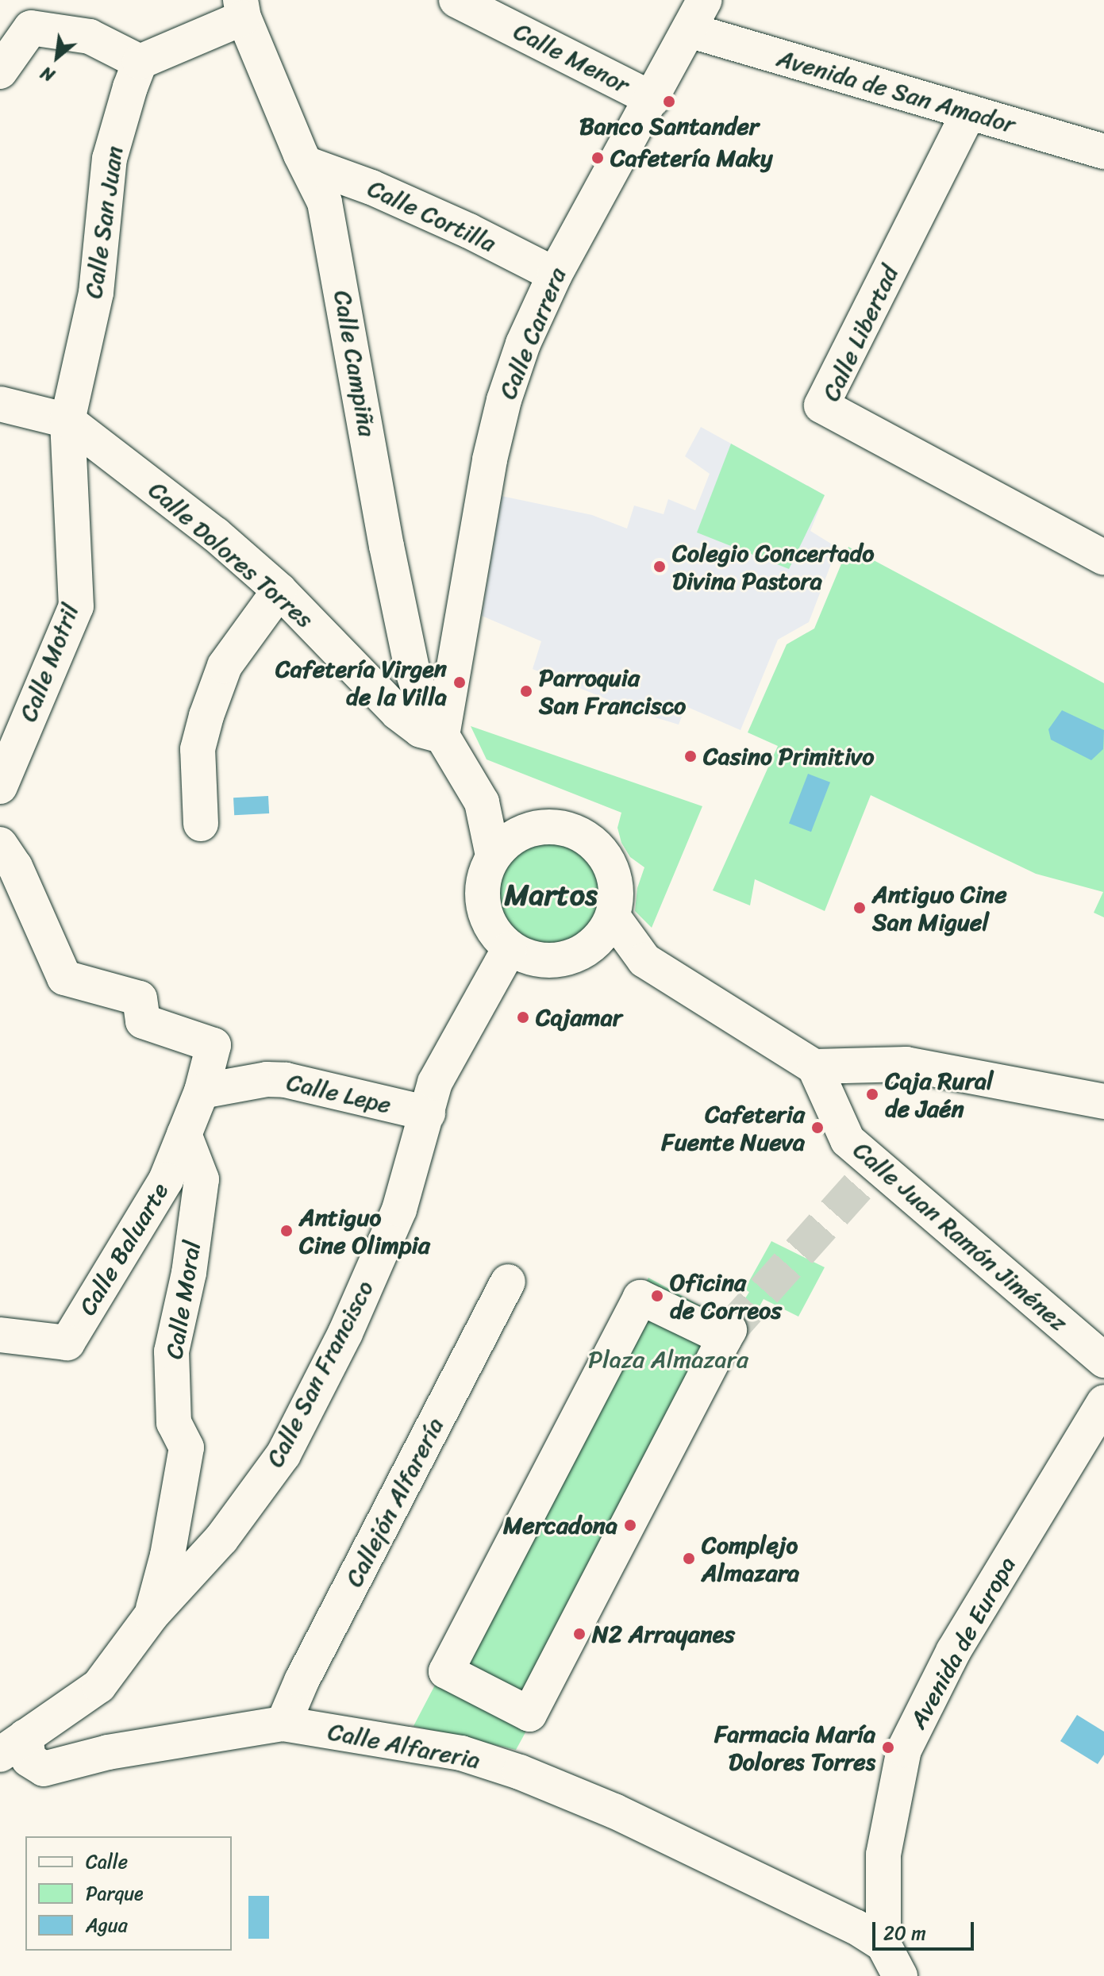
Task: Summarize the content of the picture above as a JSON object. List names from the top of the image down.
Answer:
{
  "streets": {
    "street": [
      "Calle Menor",
      "Avenida de San Amador",
      "Calle Cortilla",
      "Calle San Juan",
      "Calle Carrera",
      "Calle Libertad",
      "Calle Campiña",
      "Calle Dolores Torres",
      "Calle Motril",
      "Calle Lepe",
      "Calle Juan Ramón Jiménez",
      "Calle Baluarte",
      "Calle Moral",
      "Calle San Francisco",
      "Callejón Alfarería",
      "Avenida de Europa",
      "Calle Alfareria"
    ]
  },
  "crossings": [
    ["Calle Menor", "Calle Carrera"],
    ["Avenida de San Amador", "Calle Carrera"],
    ["Avenida de San Amador", "Calle Libertad"],
    ["Calle Cortilla", "Calle Carrera"],
    ["Calle Cortilla", "Calle Campiña"],
    ["Calle San Juan", "Calle Dolores Torres"],
    ["Calle San Juan", "Calle Motril"],
    ["Calle Carrera", "Calle Campiña"],
    ["Calle Carrera", "Calle Dolores Torres"],
    ["Calle Campiña", "Calle Dolores Torres"],
    ["Calle Dolores Torres", "Calle Motril"],
    ["Calle Lepe", "Calle Baluarte"],
    ["Calle Lepe", "Calle San Francisco"],
    ["Calle Baluarte", "Calle Moral"],
    ["Calle Moral", "Calle San Francisco"],
    ["Calle San Francisco", "Calle Alfareria"],
    ["Callejón Alfarería", "Calle Alfareria"],
    ["Avenida de Europa", "Calle Alfareria"]
  ],
  "districts": ["Martos"],
  "parks": ["Plaza Almazara"],
  "places": [
    "Banco Santander",
    "Cafetería Maky",
    "Colegio Concertado Divina Pastora",
    "Cafetería Virgen de la Villa",
    "Parroquia San Francisco",
    "Casino Primitivo",
    "Antiguo Cine San Miguel",
    "Cajamar",
    "Caja Rural de Jaén",
    "Cafeteria Fuente Nueva",
    "Antiguo Cine Olimpia",
    "Oficina de Correos",
    "Mercadona",
    "Complejo Almazara",
    "N2 Arrayanes",
    "Farmacia María Dolores Torres"
  ],
  "legend": ["Calle", "Parque", "Agua"],
  "scale_bar": "20 m",
  "north": "bottom left"
}
